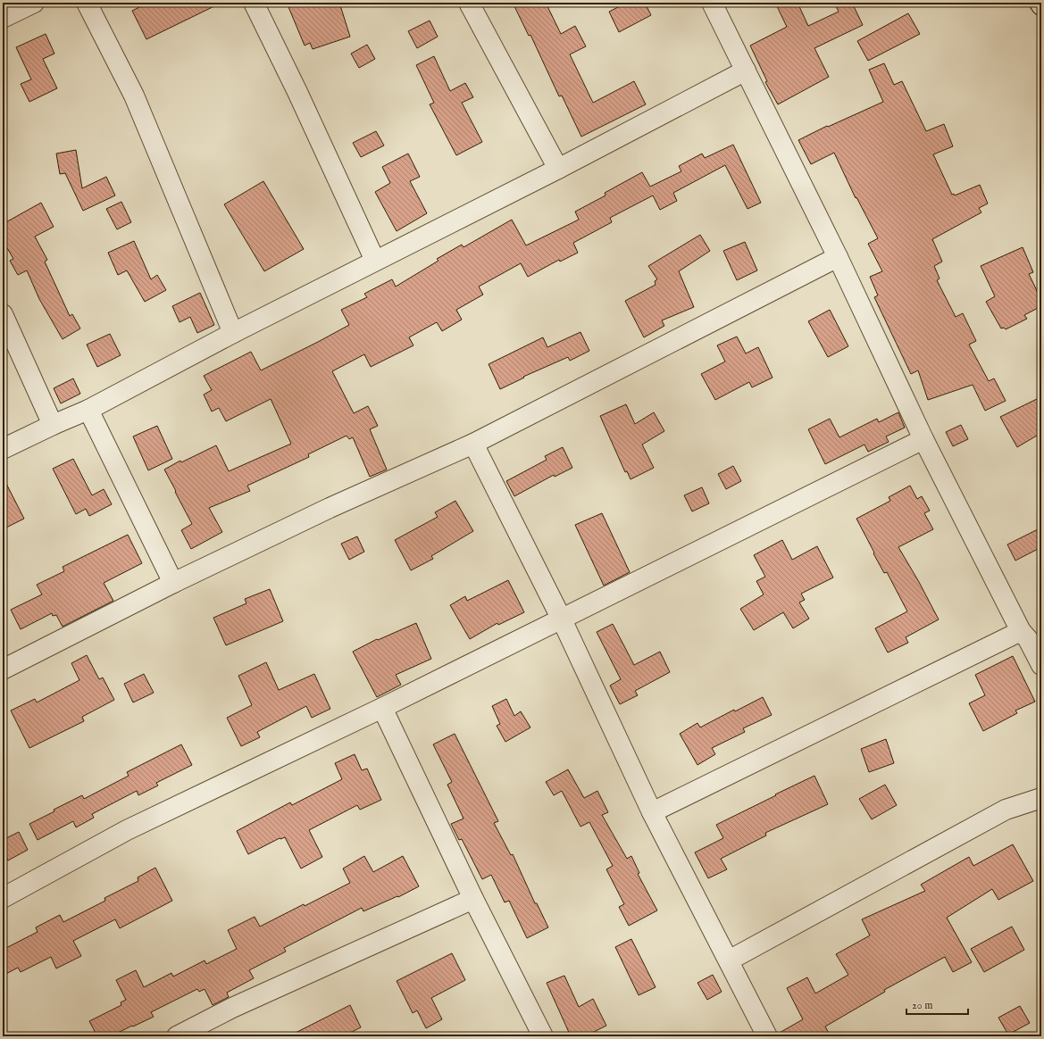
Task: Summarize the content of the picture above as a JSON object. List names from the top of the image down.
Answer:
{
  "scale_bar": "20 m"
}
